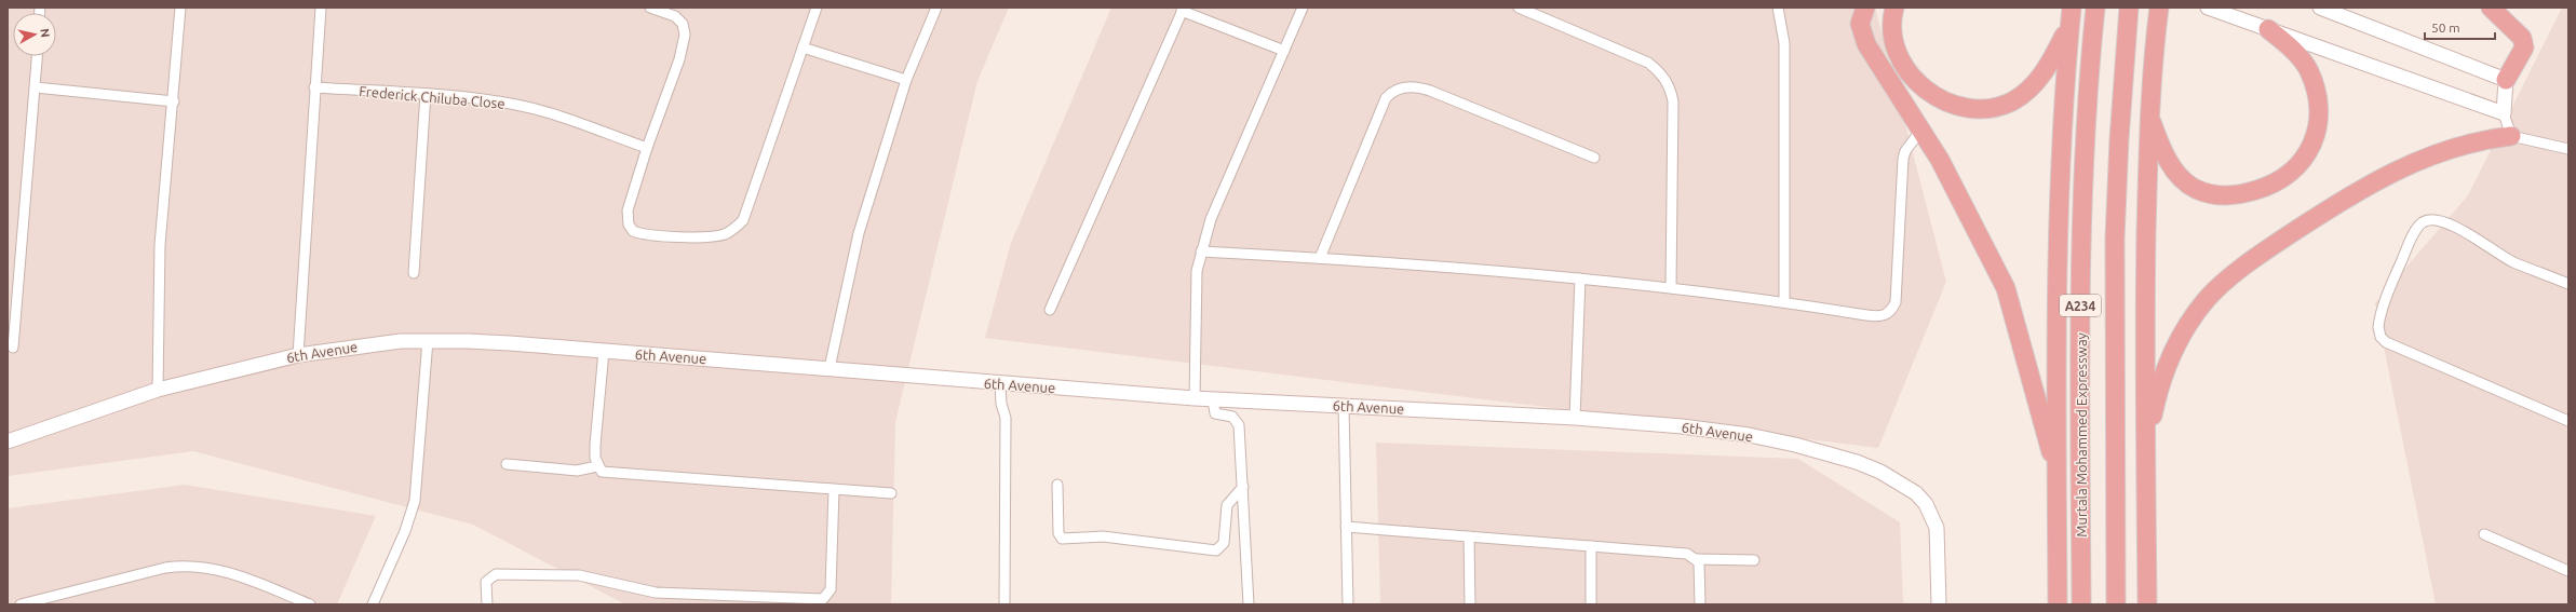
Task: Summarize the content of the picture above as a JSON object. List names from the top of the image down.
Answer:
{
  "streets": {
    "highway": ["A234", "Murtala Mohammed Expressway"],
    "street": ["Frederick Chiluba Close", "6th Avenue"]
  },
  "scale_bar": "50 m",
  "north": "right"
}
